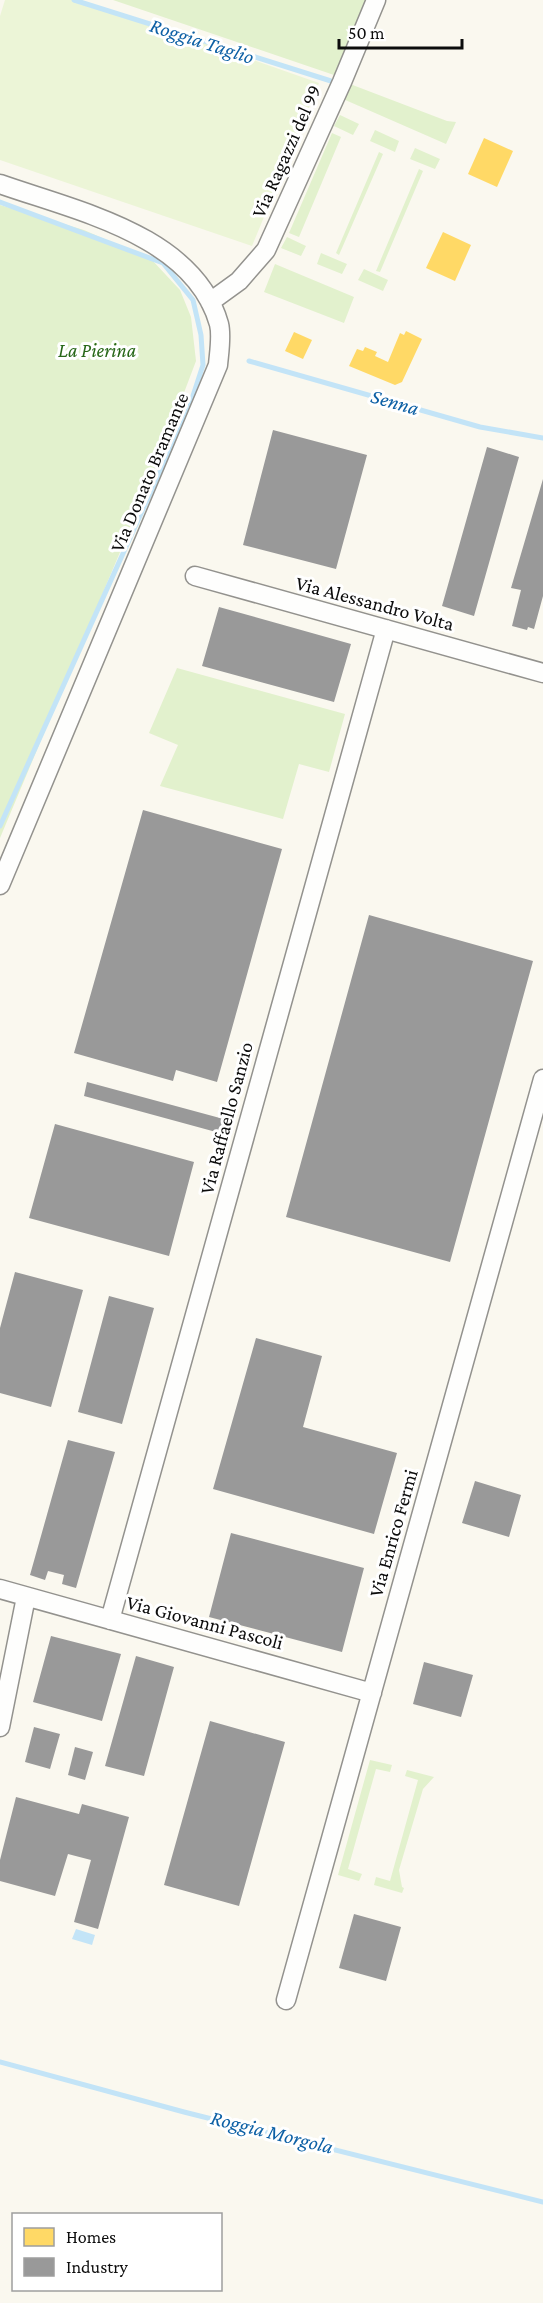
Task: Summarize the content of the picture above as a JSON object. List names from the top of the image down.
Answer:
{
  "streets": {
    "street": [
      "Via Ragazzi del 99",
      "Via Donato Bramante",
      "Via Alessandro Volta",
      "Via Raffaello Sanzio",
      "Via Enrico Fermi",
      "Via Giovanni Pascoli"
    ]
  },
  "crossings": [
    ["Via Ragazzi del 99", "Via Donato Bramante"],
    ["Via Alessandro Volta", "Via Raffaello Sanzio"],
    ["Via Raffaello Sanzio", "Via Giovanni Pascoli"],
    ["Via Enrico Fermi", "Via Giovanni Pascoli"]
  ],
  "water": ["Roggia Taglio", "Senna", "Roggia Morgola"],
  "parks": ["La Pierina"],
  "legend": ["Homes", "Industry"],
  "scale_bar": "50 m"
}
